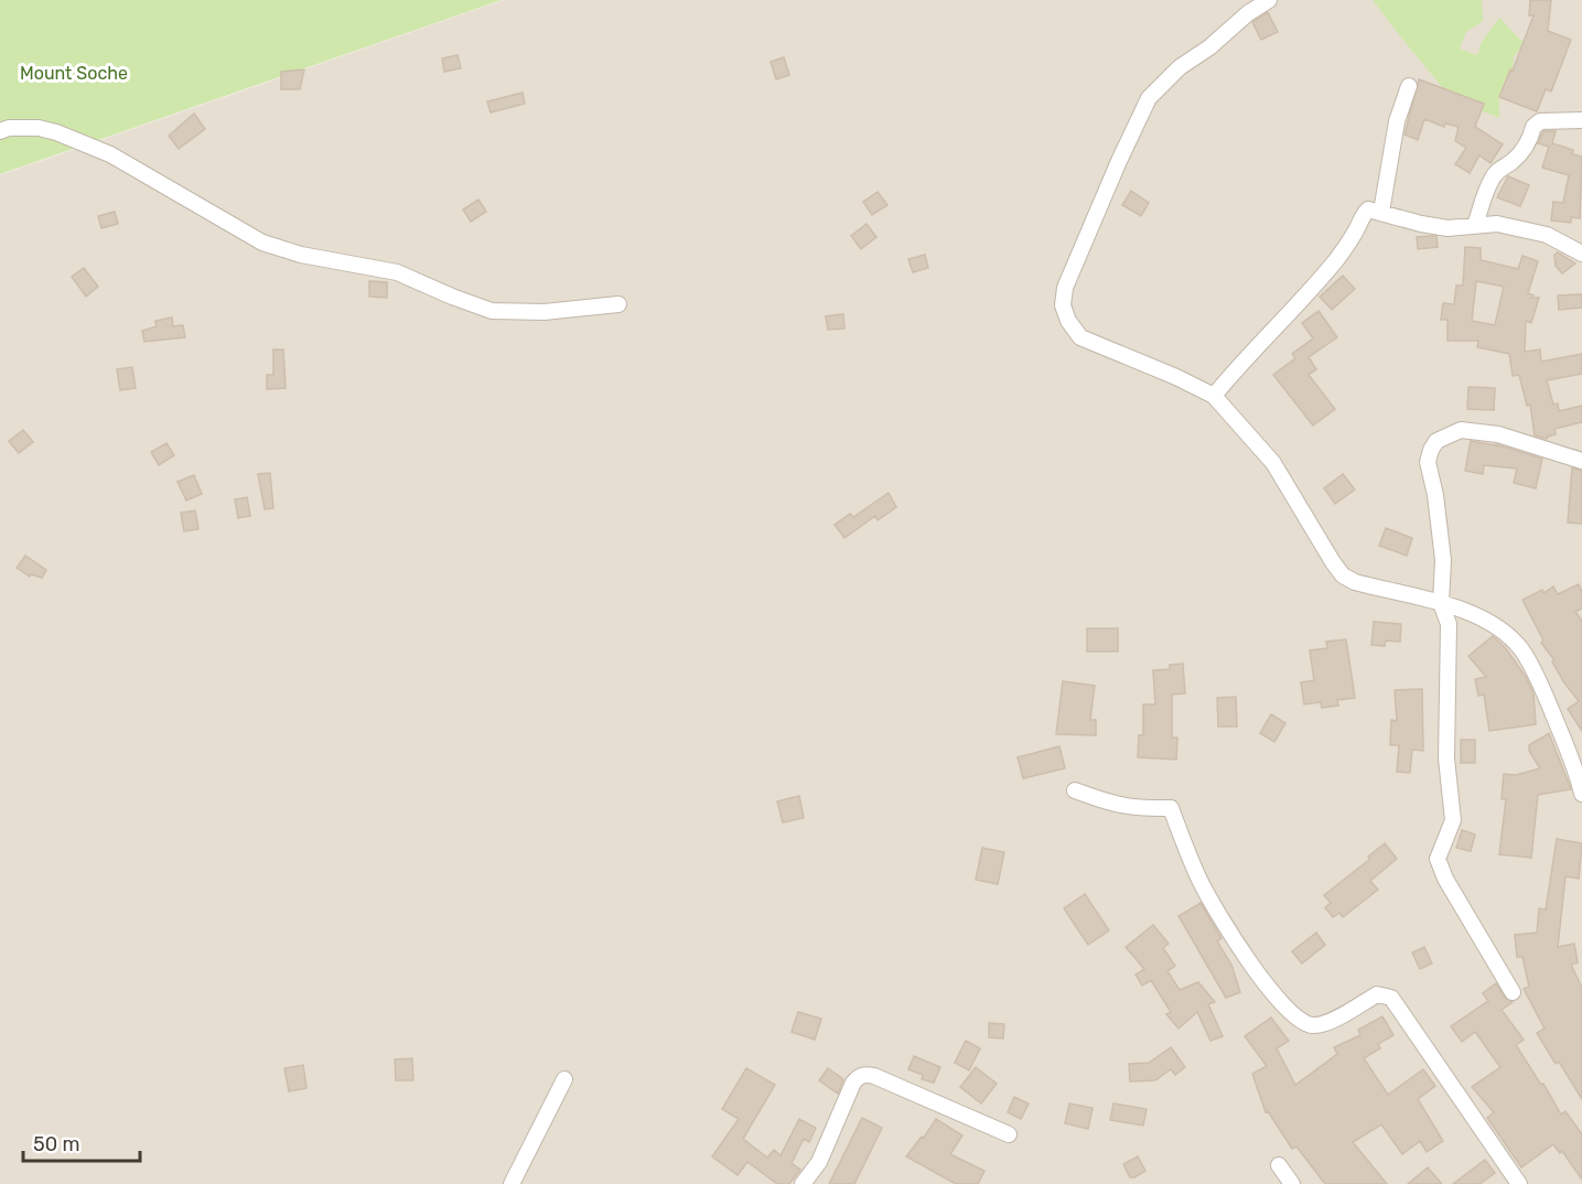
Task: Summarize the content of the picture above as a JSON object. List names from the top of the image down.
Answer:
{
  "parks": ["Mount Soche"],
  "scale_bar": "50 m"
}
